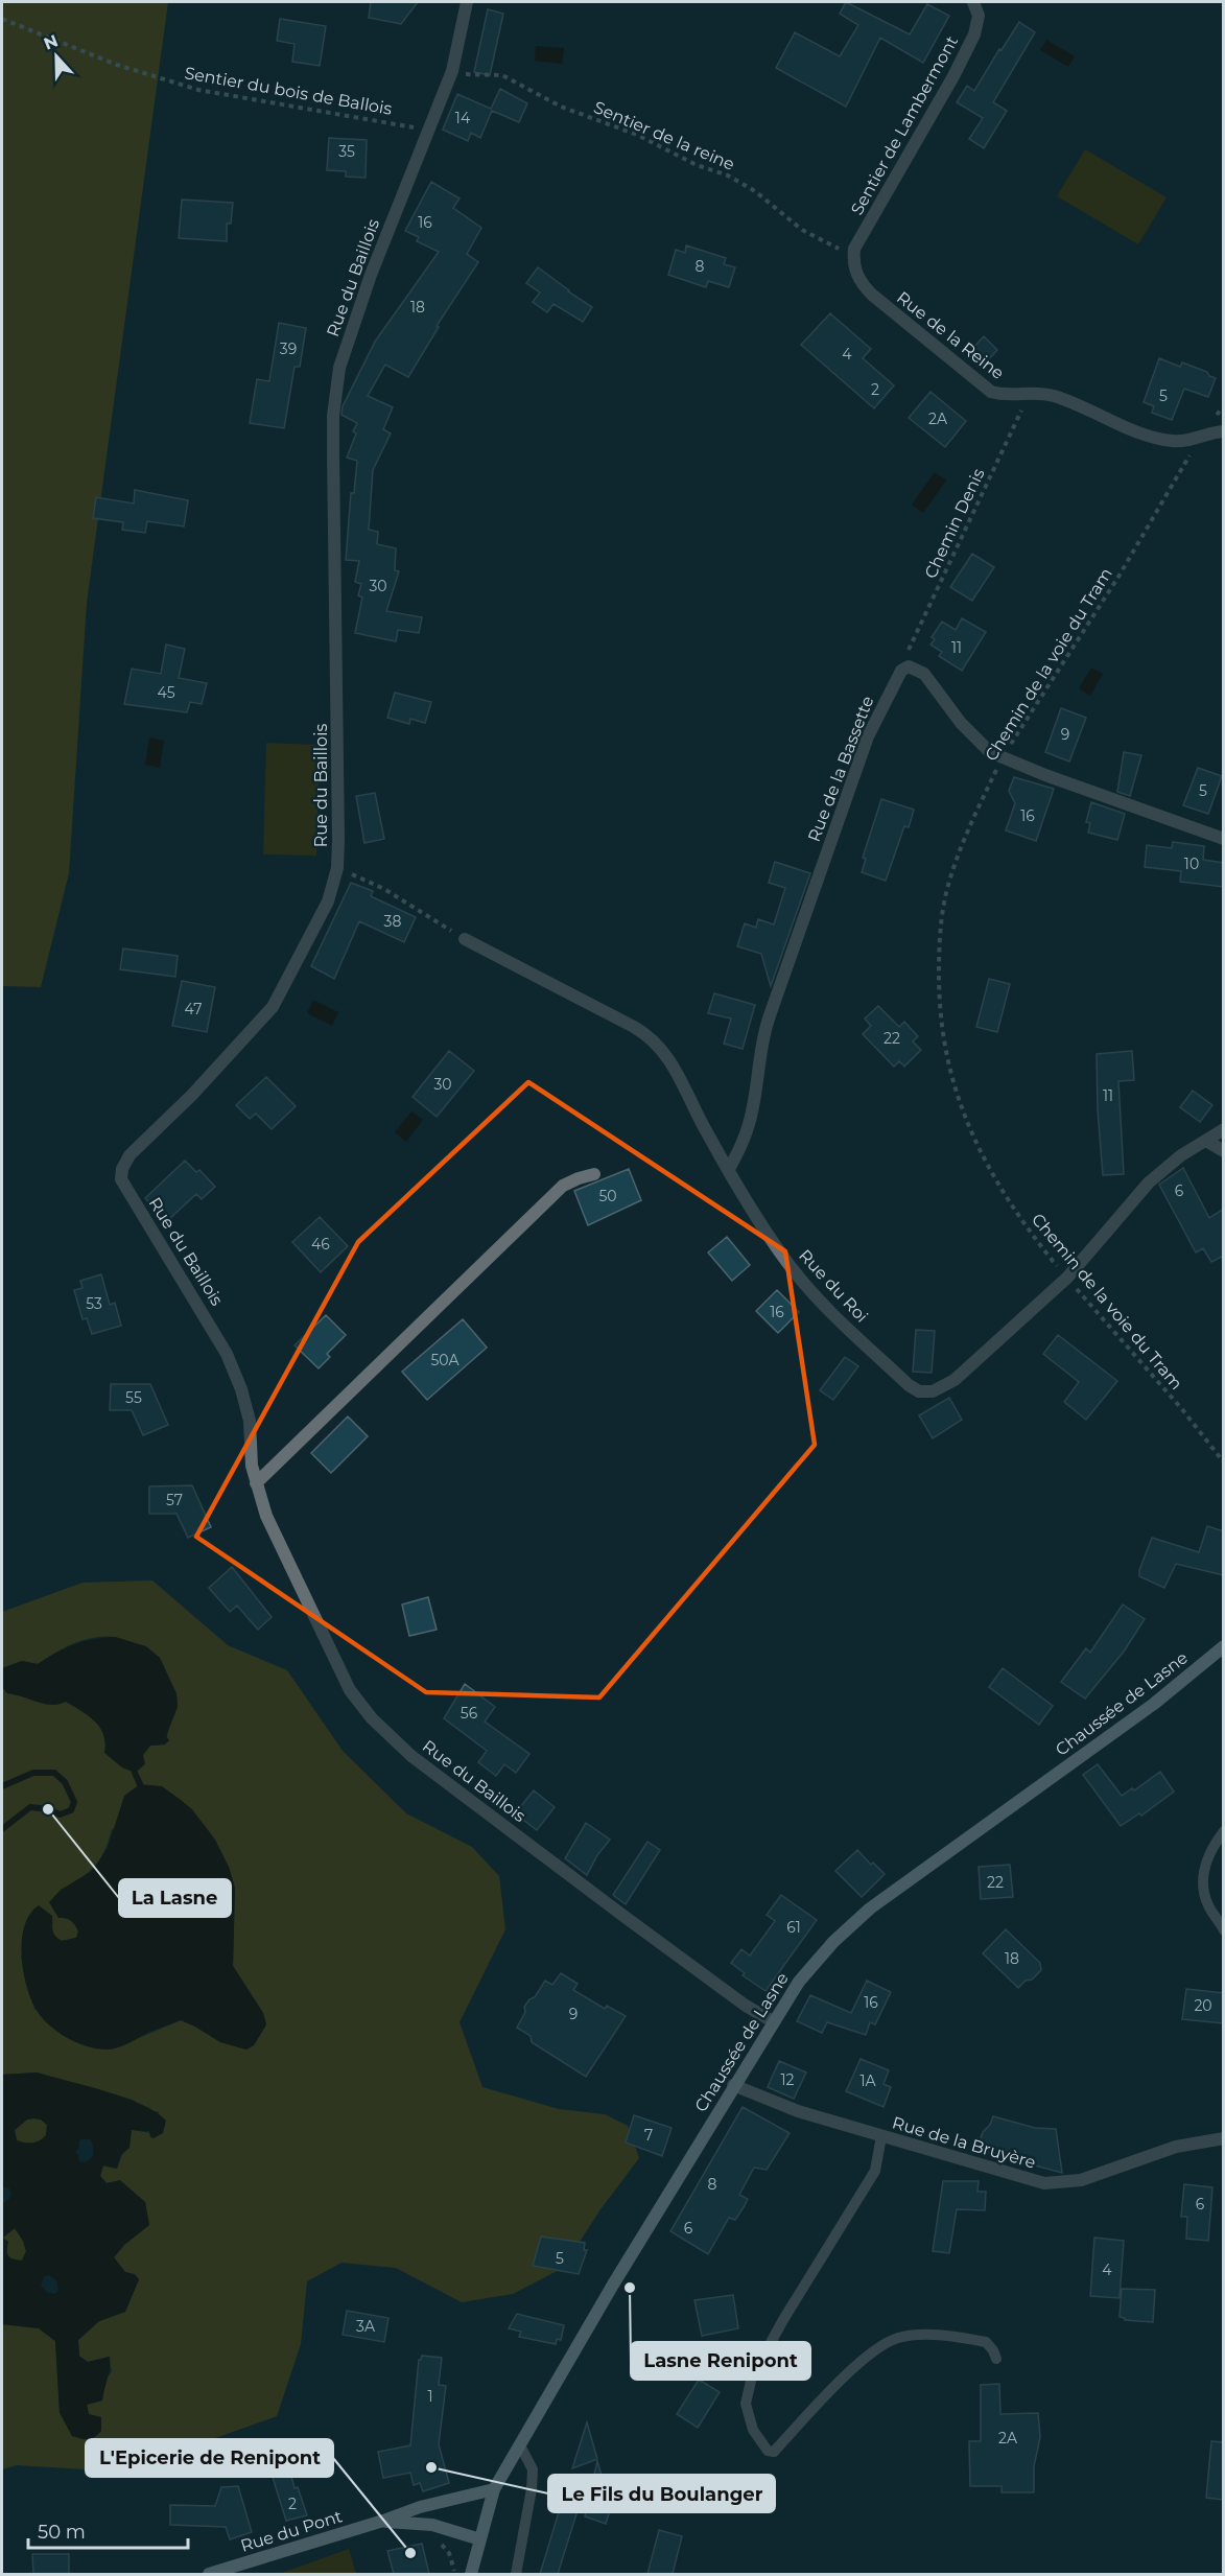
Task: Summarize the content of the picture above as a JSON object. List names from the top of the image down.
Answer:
{
  "streets": {
    "street": [
      "Sentier de Lambermont",
      "Rue du Baillois",
      "Rue de la Reine",
      "Rue de la Bassette",
      "Rue du Roi",
      "Chaussée de Lasne",
      "Rue de la Bruyère",
      "Rue du Pont"
    ],
    "path": [
      "Sentier du bois de Ballois",
      "Sentier de la reine",
      "Chemin Denis",
      "Chemin de la voie du Tram"
    ]
  },
  "crossings": [
    ["Sentier du bois de Ballois", "Rue du Baillois"],
    ["Sentier de Lambermont", "Sentier de la reine"],
    ["Sentier de Lambermont", "Rue de la Reine"],
    ["Sentier de la reine", "Rue du Baillois"],
    ["Sentier de la reine", "Rue de la Reine"],
    ["Rue du Baillois", "Chaussée de Lasne"],
    ["Rue de la Reine", "Chemin Denis"],
    ["Rue de la Reine", "Chemin de la voie du Tram"],
    ["Chemin Denis", "Rue de la Bassette"],
    ["Chemin de la voie du Tram", "Rue du Roi"],
    ["Rue de la Bassette", "Rue du Roi"],
    ["Chaussée de Lasne", "Rue de la Bruyère"],
    ["Chaussée de Lasne", "Rue du Pont"]
  ],
  "places": [
    "La Lasne",
    "Lasne Renipont",
    "Le Fils du Boulanger",
    "L'Epicerie de Renipont"
  ],
  "house_numbers": [
    "14",
    "35",
    "16",
    "8",
    "18",
    "39",
    "4",
    "2",
    "5",
    "2A",
    "30",
    "11",
    "45",
    "9",
    "5",
    "16",
    "10",
    "38",
    "47",
    "22",
    "30",
    "11",
    "6",
    "50",
    "46",
    "53",
    "16",
    "50A",
    "55",
    "57",
    "56",
    "22",
    "61",
    "18",
    "16",
    "20",
    "9",
    "12",
    "1A",
    "7",
    "8",
    "6",
    "6",
    "5",
    "4",
    "3A",
    "1",
    "2A",
    "2"
  ],
  "scale_bar": "50 m",
  "north": "top"
}
